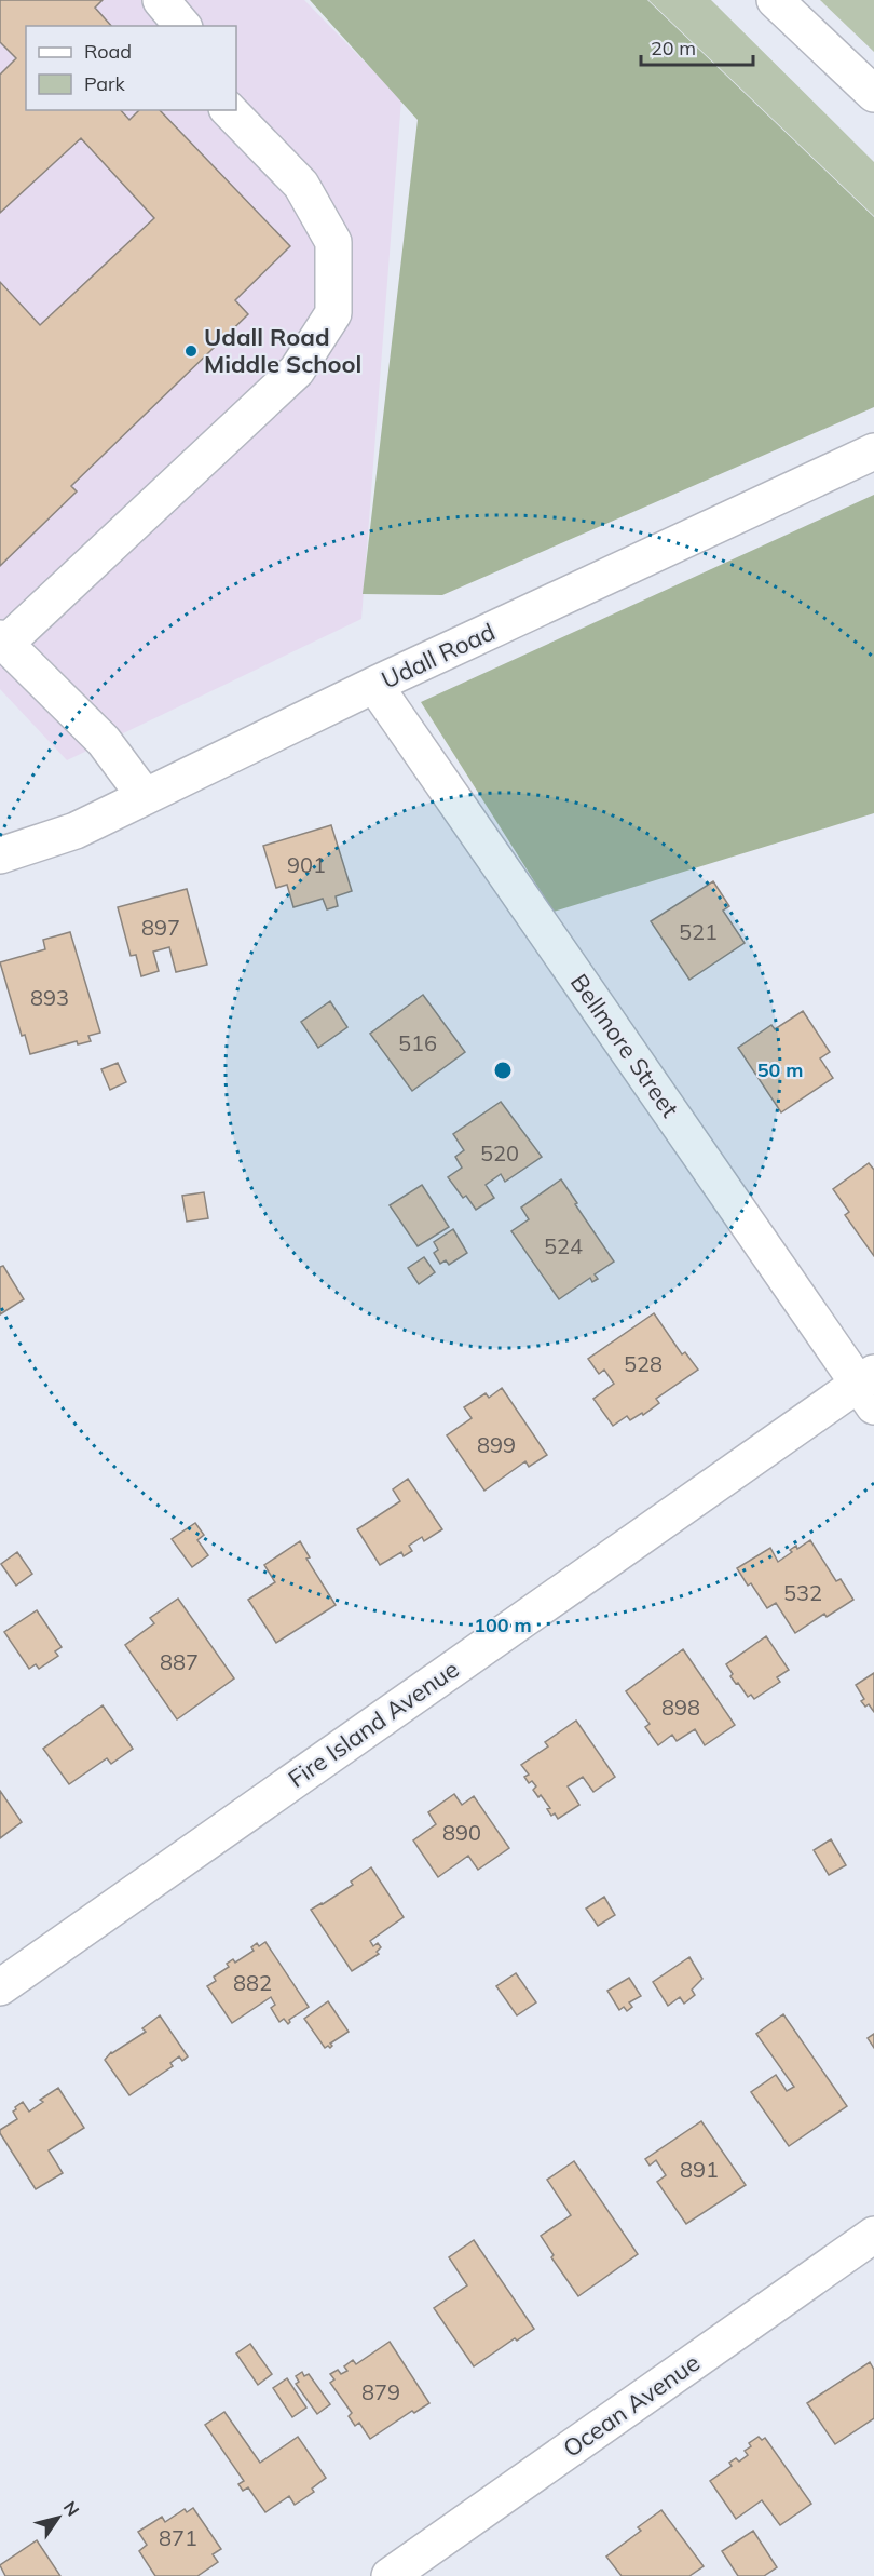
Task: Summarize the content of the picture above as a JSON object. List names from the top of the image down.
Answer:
{
  "streets": {
    "main road": [
      "Udall Road",
      "Bellmore Street",
      "Fire Island Avenue",
      "Ocean Avenue"
    ]
  },
  "crossings": [
    ["Udall Road", "Bellmore Street"],
    ["Bellmore Street", "Fire Island Avenue"]
  ],
  "places": ["Udall Road Middle School"],
  "house_numbers": [
    "901",
    "897",
    "521",
    "893",
    "516",
    "520",
    "524",
    "528",
    "899",
    "532",
    "887",
    "898",
    "890",
    "882",
    "891",
    "879",
    "871"
  ],
  "legend": ["Road", "Park"],
  "scale_bar": "20 m",
  "north": "top right",
  "rings": ["50 m", "100 m"]
}
